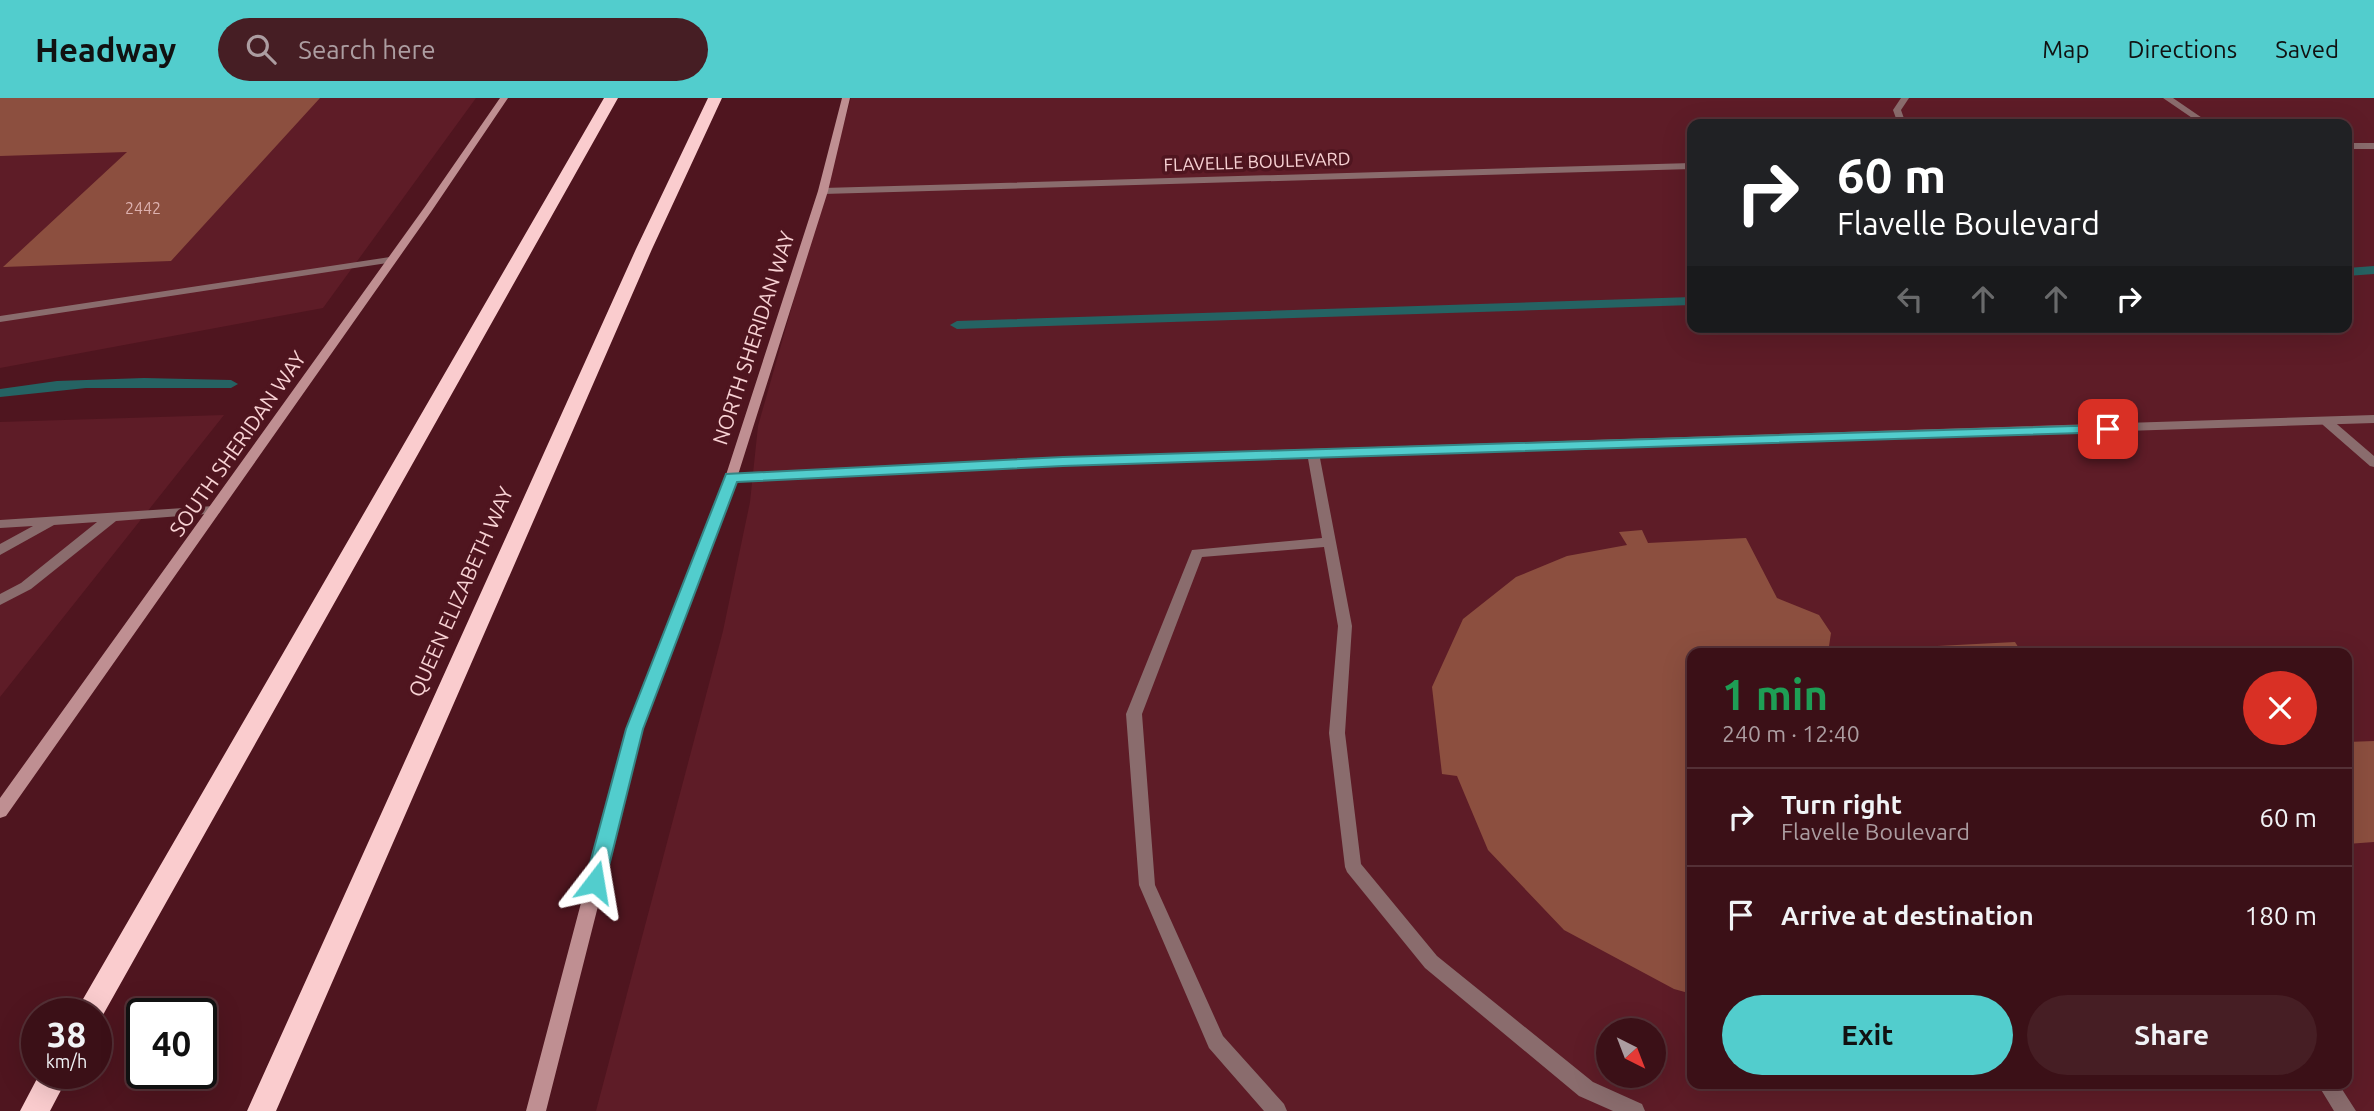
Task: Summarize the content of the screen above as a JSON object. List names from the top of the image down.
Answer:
{
  "streets": {
    "highway": ["QUEEN ELIZABETH WAY"],
    "street": ["FLAVELLE BOULEVARD", "NORTH SHERIDAN WAY", "SOUTH SHERIDAN WAY"]
  },
  "crossings": [
    ["FLAVELLE BOULEVARD", "NORTH SHERIDAN WAY"]
  ],
  "house_numbers": ["2442"],
  "north": "bottom right",
  "page": {
    "header": "Headway",
    "search": "Search here",
    "nav": ["Map", "Directions", "Saved"],
    "turn": ["60 m", "Flavelle Boulevard"],
    "heading": ["1 min", "240 m · 12:40"],
    "list": [
      {
        "name": "Turn right",
        "note": "Flavelle Boulevard",
        "value": "60 m"
      },
      {
        "name": "Arrive at destination",
        "value": "180 m"
      }
    ],
    "buttons": ["Exit", "Share"],
    "speed": "38 km/h",
    "limit": "40"
  }
}
